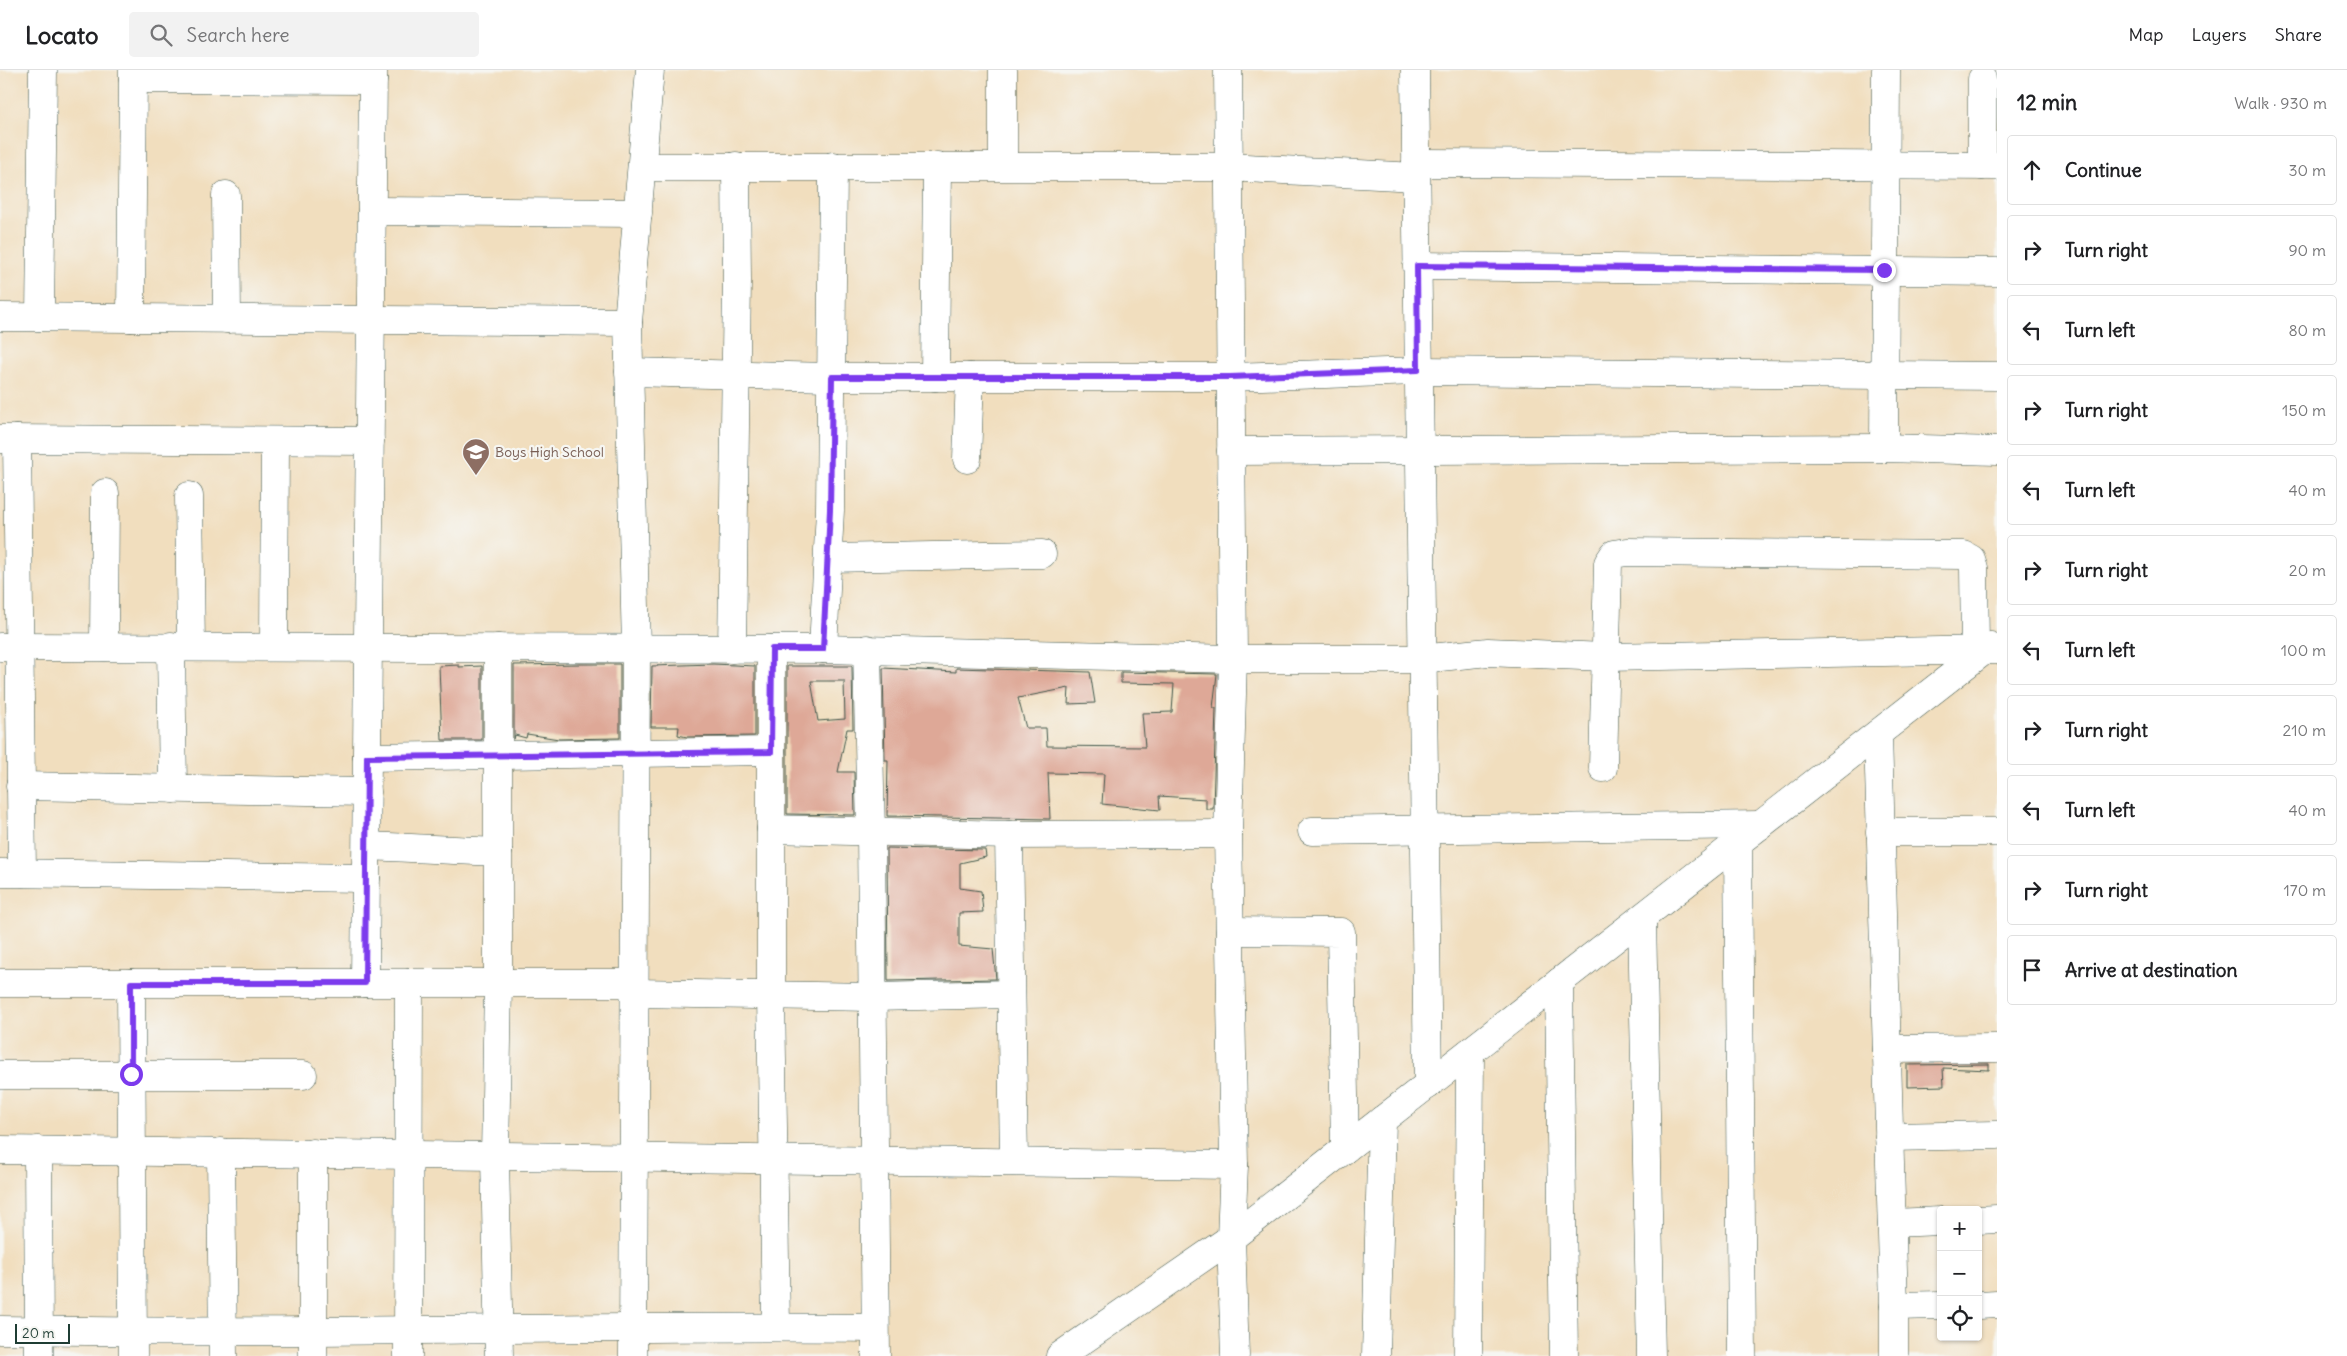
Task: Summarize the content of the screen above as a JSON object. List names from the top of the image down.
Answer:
{
  "places": {
    "school or university": ["Boys High School"]
  },
  "scale_bar": "20 m",
  "page": {
    "header": "Locato",
    "search": "Search here",
    "nav": ["Map", "Layers", "Share"],
    "heading": ["12 min", "Walk · 930 m"],
    "list": [
      ["Continue", "30 m"],
      ["Turn right", "90 m"],
      ["Turn left", "80 m"],
      ["Turn right", "150 m"],
      ["Turn left", "40 m"],
      ["Turn right", "20 m"],
      ["Turn left", "100 m"],
      ["Turn right", "210 m"],
      ["Turn left", "40 m"],
      ["Turn right", "170 m"],
      "Arrive at destination"
    ],
    "map_buttons": ["+", "−"],
    "scale": "20 m"
  }
}
